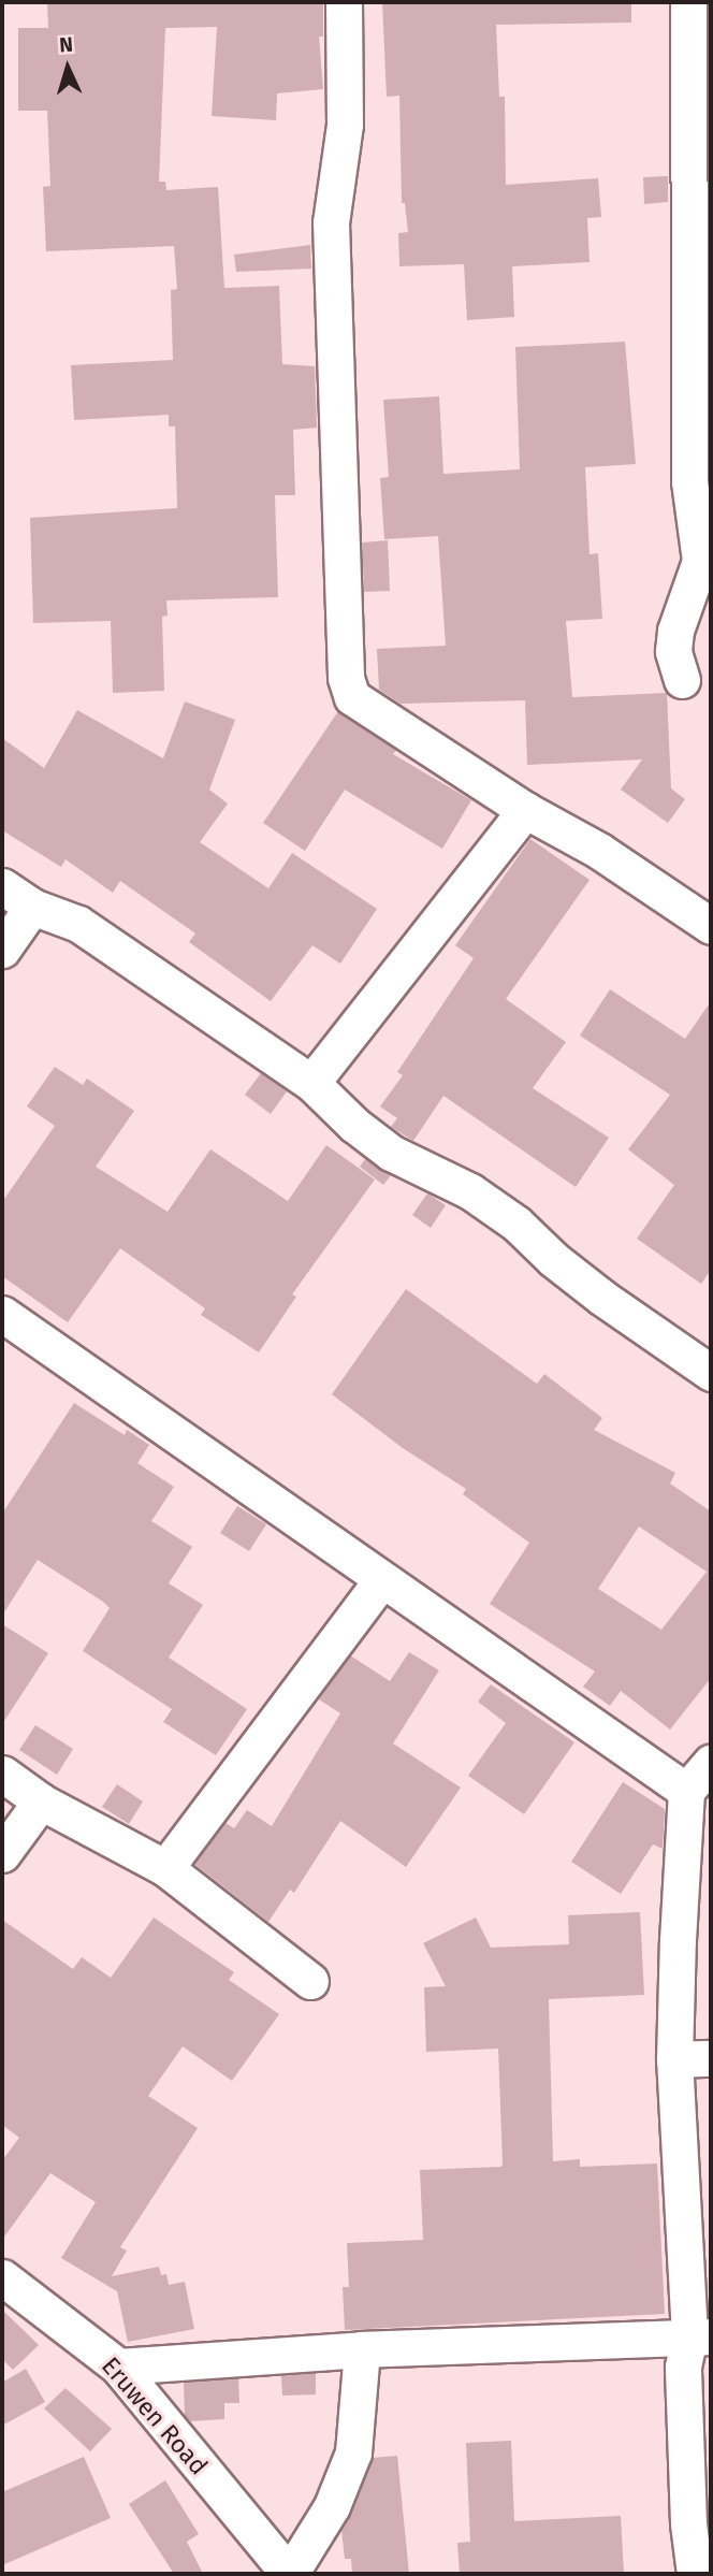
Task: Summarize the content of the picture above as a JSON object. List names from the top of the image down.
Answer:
{
  "streets": {
    "street": ["Eruwen Road"]
  },
  "north": "top"
}
